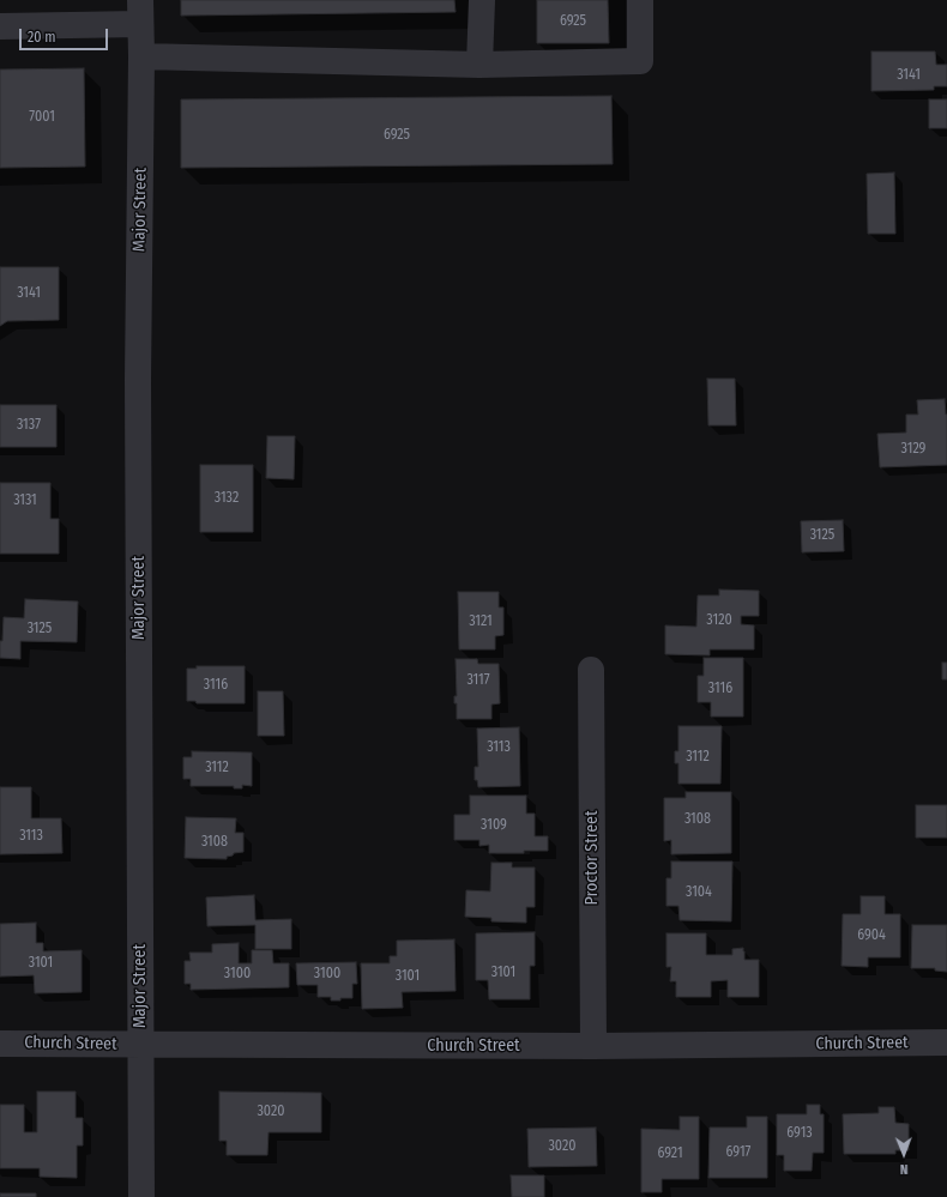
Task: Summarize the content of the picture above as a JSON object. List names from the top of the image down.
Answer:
{
  "streets": {
    "street": ["Major Street", "Proctor Street", "Church Street"]
  },
  "crossings": [
    ["Major Street", "Church Street"],
    ["Proctor Street", "Church Street"]
  ],
  "house_numbers": [
    "6925",
    "3141",
    "7001",
    "6925",
    "3141",
    "3137",
    "3129",
    "3132",
    "3131",
    "3125",
    "3120",
    "3121",
    "3125",
    "3117",
    "3116",
    "3116",
    "3113",
    "3112",
    "3112",
    "3108",
    "3109",
    "3113",
    "3108",
    "3104",
    "6904",
    "3101",
    "3101",
    "3100",
    "3100",
    "3101",
    "3020",
    "6913",
    "3020",
    "6917",
    "6921"
  ],
  "scale_bar": "20 m",
  "north": "bottom"
}
